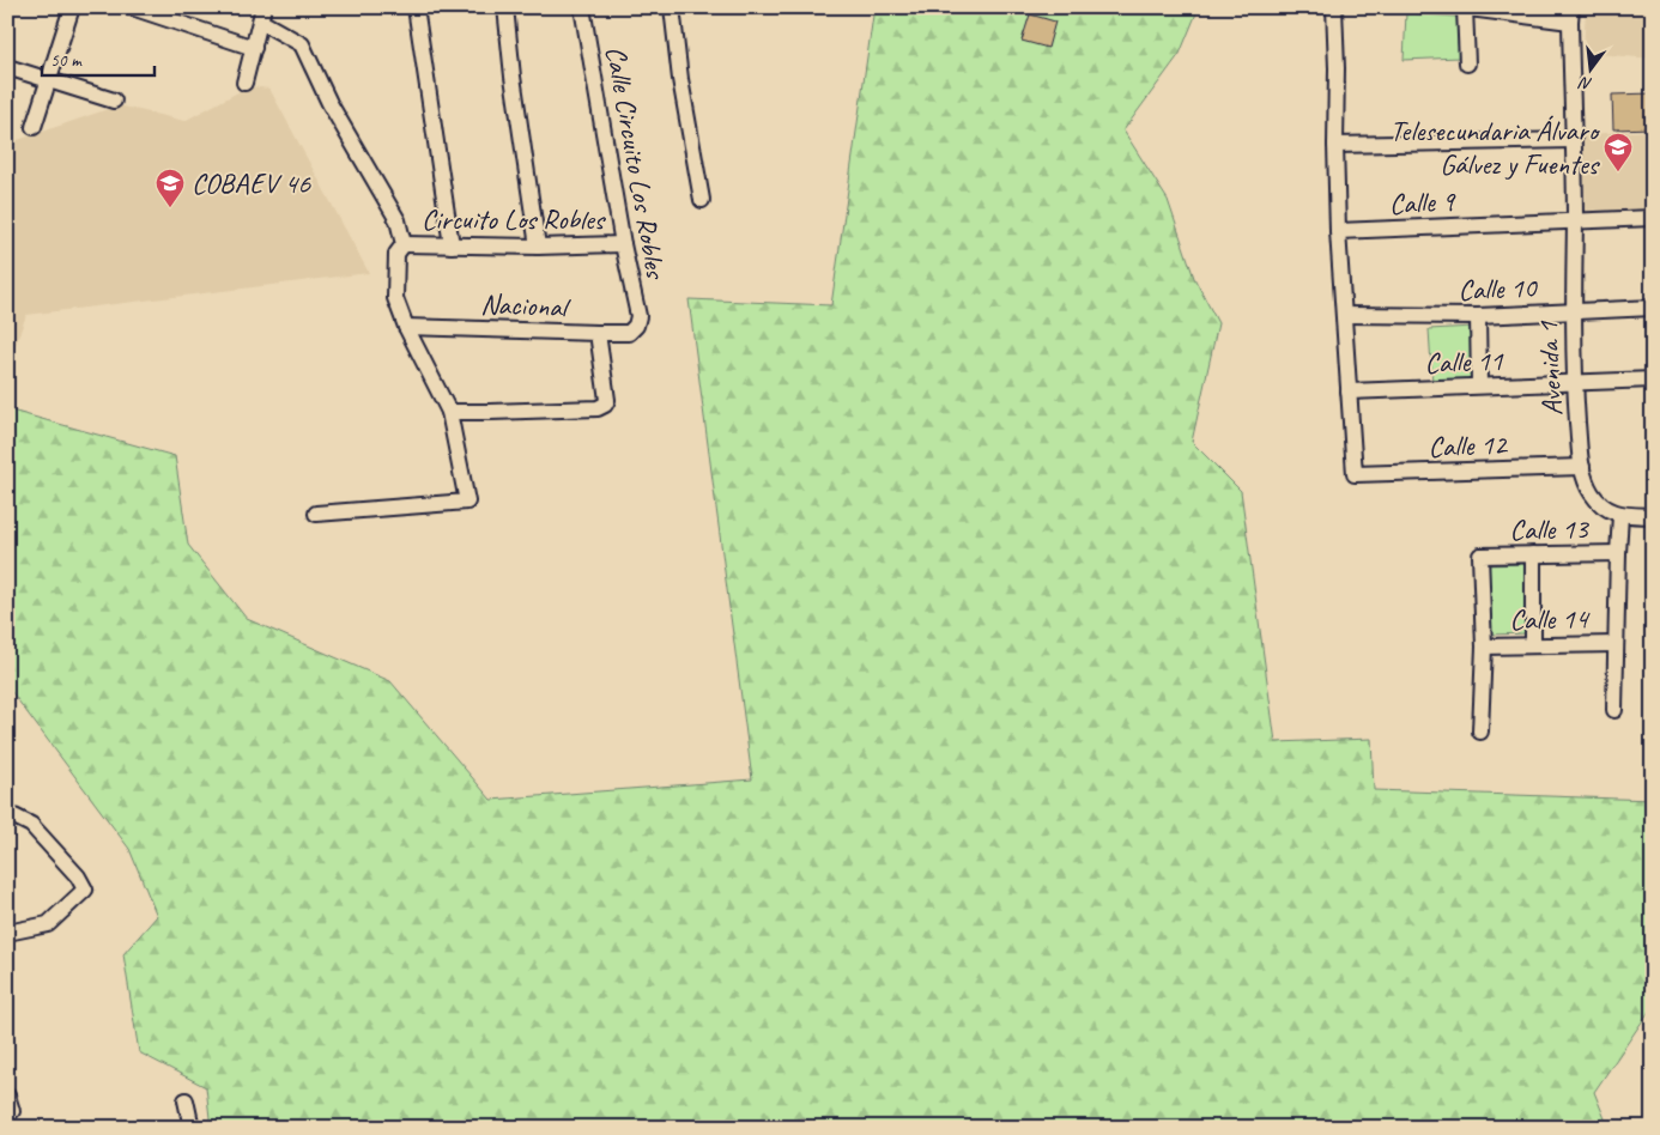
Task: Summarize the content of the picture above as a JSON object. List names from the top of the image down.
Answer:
{
  "streets": {
    "street": [
      "Calle Circuito Los Robles",
      "Calle 9",
      "Circuito Los Robles",
      "Calle 10",
      "Nacional",
      "Calle 11",
      "Avenida 1",
      "Calle 12",
      "Calle 13",
      "Calle 14"
    ]
  },
  "crossings": [
    ["Calle Circuito Los Robles", "Circuito Los Robles"],
    ["Calle Circuito Los Robles", "Nacional"],
    ["Calle 9", "Avenida 1"],
    ["Calle 10", "Avenida 1"],
    ["Calle 11", "Avenida 1"],
    ["Calle 11", "Calle 12"],
    ["Avenida 1", "Calle 12"],
    ["Calle 13", "Calle 14"]
  ],
  "places": {
    "school or university": ["Telesecundaria Álvaro Gálvez y Fuentes", "COBAEV 46"]
  },
  "scale_bar": "50 m",
  "north": "bottom"
}
